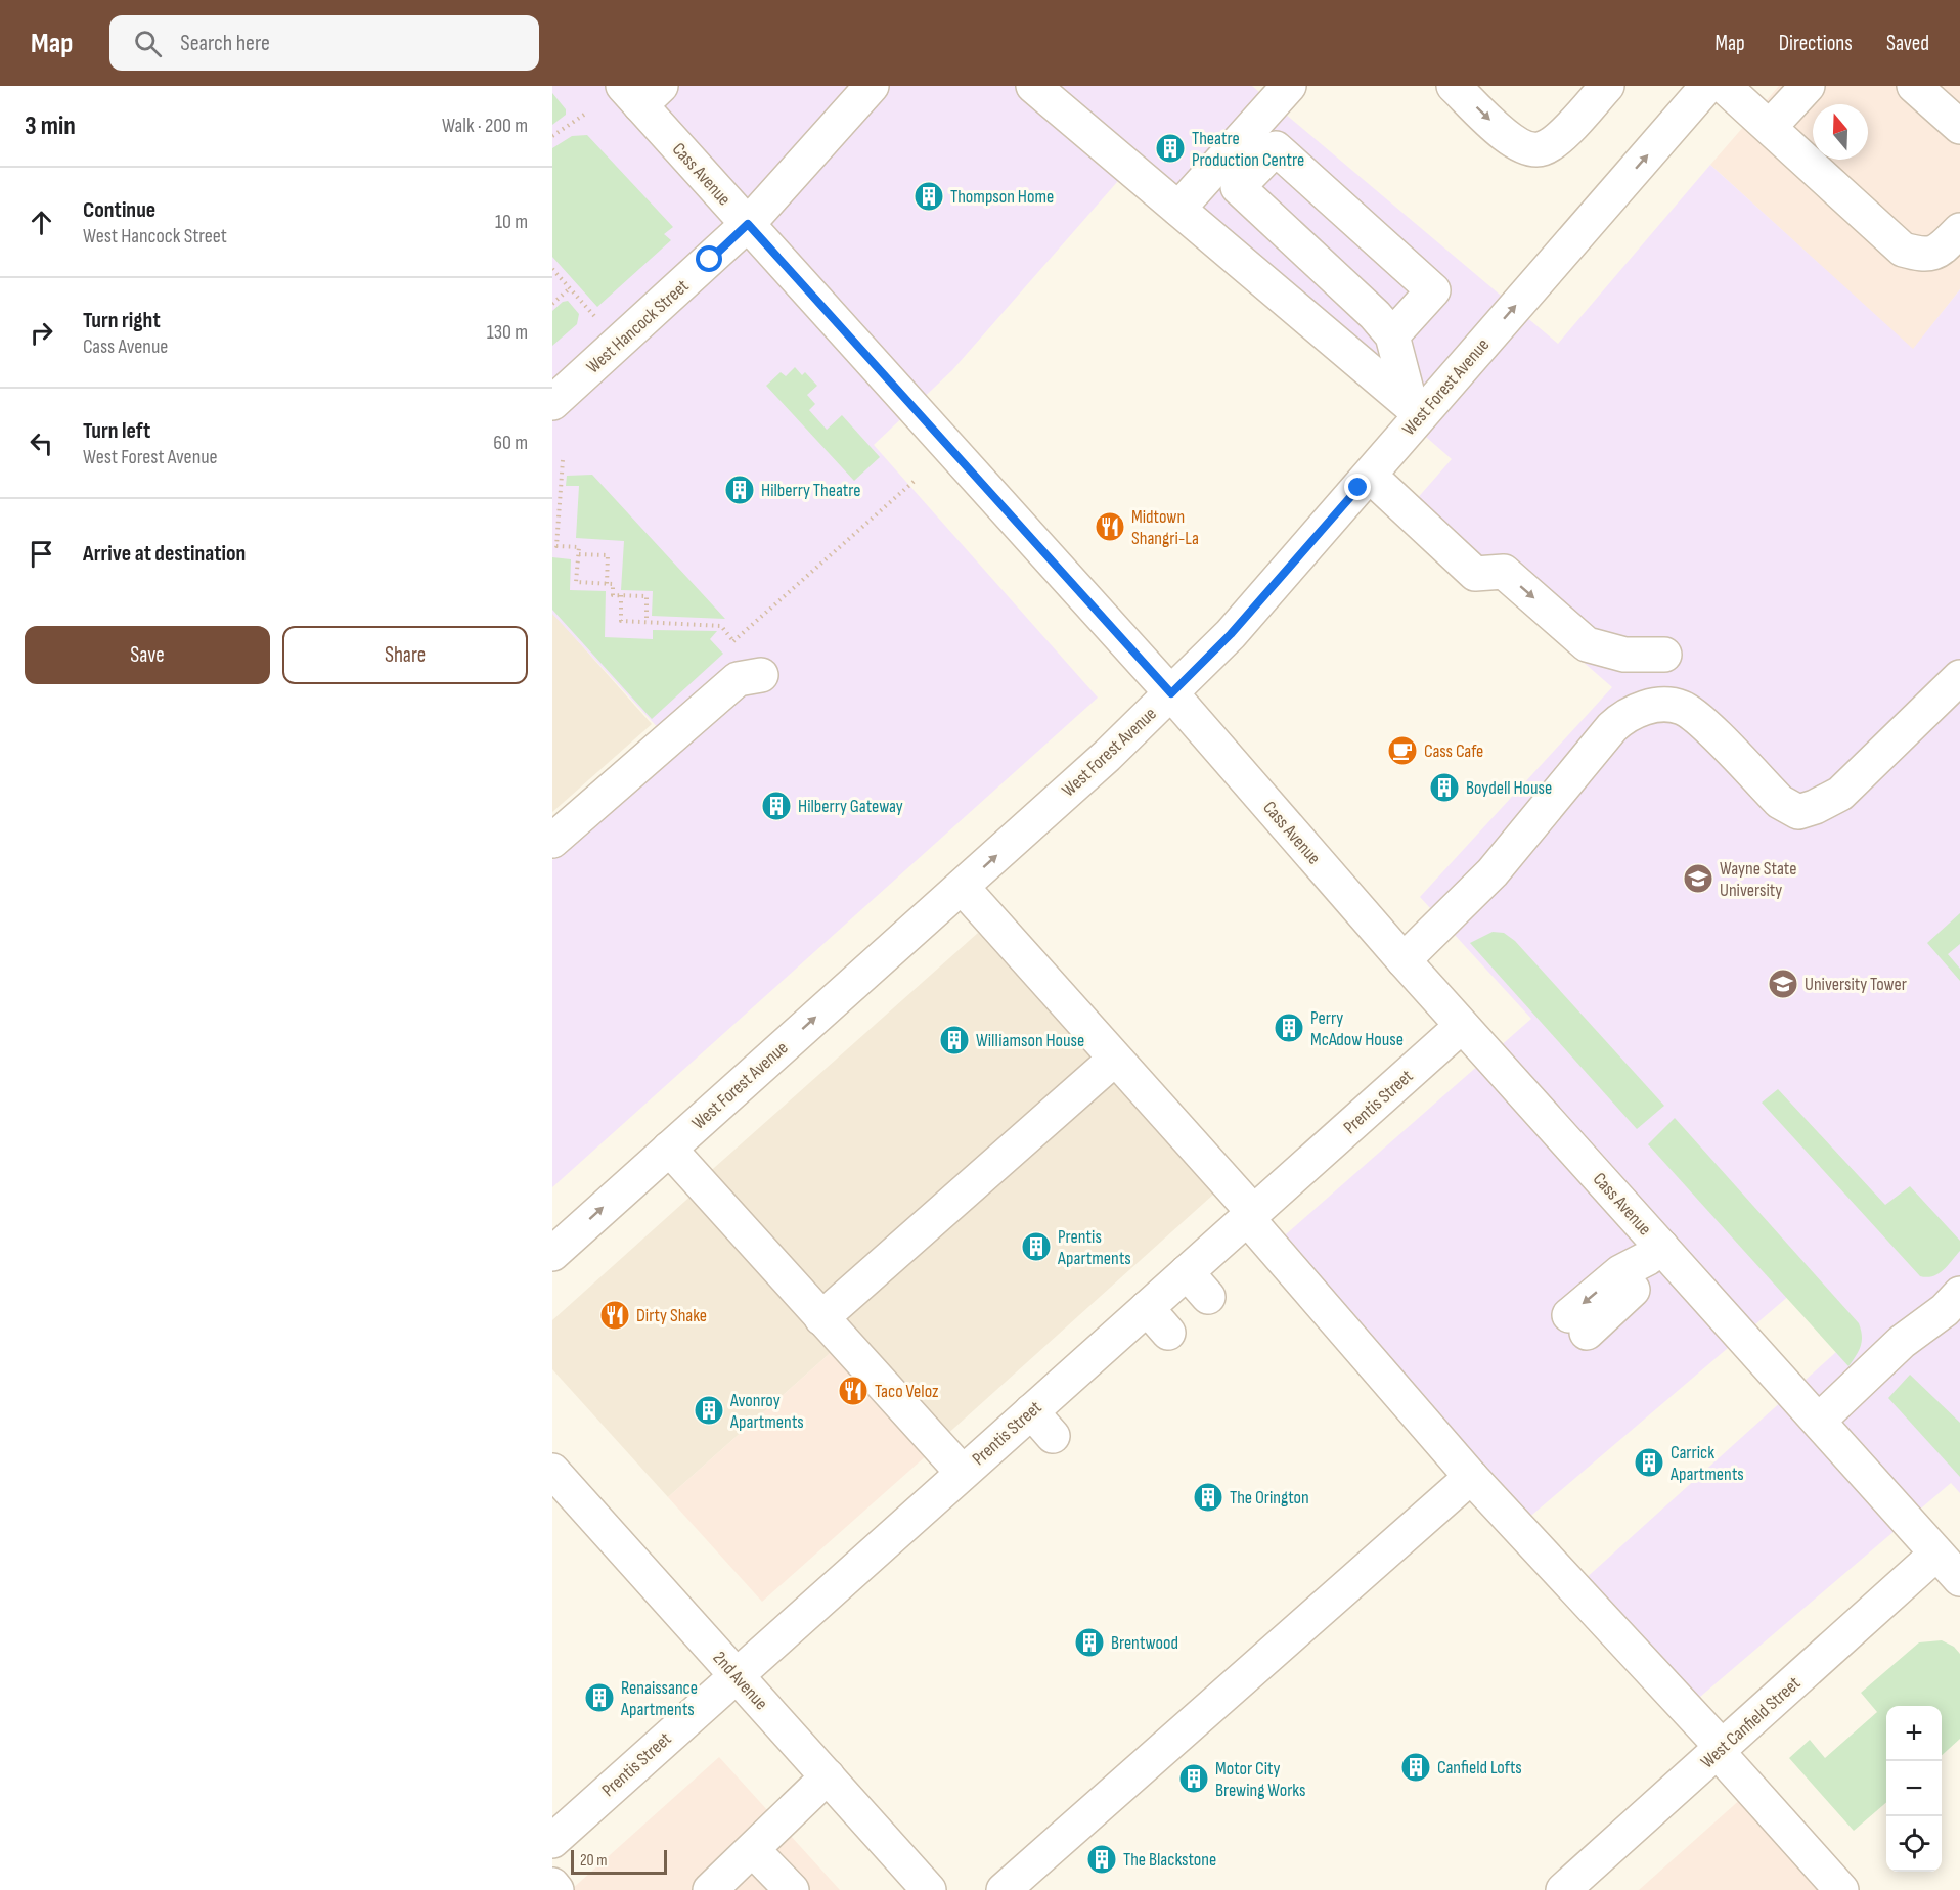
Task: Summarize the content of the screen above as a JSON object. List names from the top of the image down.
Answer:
{
  "streets": {
    "street": [
      "Cass Avenue",
      "West Hancock Street",
      "West Forest Avenue",
      "Prentis Street",
      "2nd Avenue",
      "West Canfield Street"
    ]
  },
  "crossings": [
    ["Cass Avenue", "West Hancock Street"],
    ["Cass Avenue", "West Forest Avenue"],
    ["Cass Avenue", "Prentis Street"],
    ["Cass Avenue", "West Canfield Street"],
    ["Prentis Street", "2nd Avenue"]
  ],
  "places": {
    "building": [
      "Theatre Production Centre",
      "Thompson Home",
      "Hilberry Theatre",
      "Boydell House",
      "Hilberry Gateway",
      "Perry McAdow House",
      "Williamson House",
      "Prentis Apartments",
      "Avonroy Apartments",
      "Carrick Apartments",
      "The Orington",
      "Brentwood",
      "Renaissance Apartments",
      "Canfield Lofts",
      "Motor City Brewing Works",
      "The Blackstone"
    ],
    "restaurant": ["Midtown Shangri-La", "Dirty Shake", "Taco Veloz"],
    "cafe": ["Cass Cafe"],
    "school or university": ["Wayne State University", "University Tower"]
  },
  "scale_bar": "20 m",
  "north": "top",
  "page": {
    "header": "Map",
    "search": "Search here",
    "nav": ["Map", "Directions", "Saved"],
    "heading": ["3 min", "Walk · 200 m"],
    "list": [
      ["Continue", "West Hancock Street", "10 m"],
      ["Turn right", "Cass Avenue", "130 m"],
      ["Turn left", "West Forest Avenue", "60 m"],
      "Arrive at destination"
    ],
    "buttons": ["Save", "Share"],
    "map_buttons": ["+", "−"],
    "scale": "20 m"
  }
}
